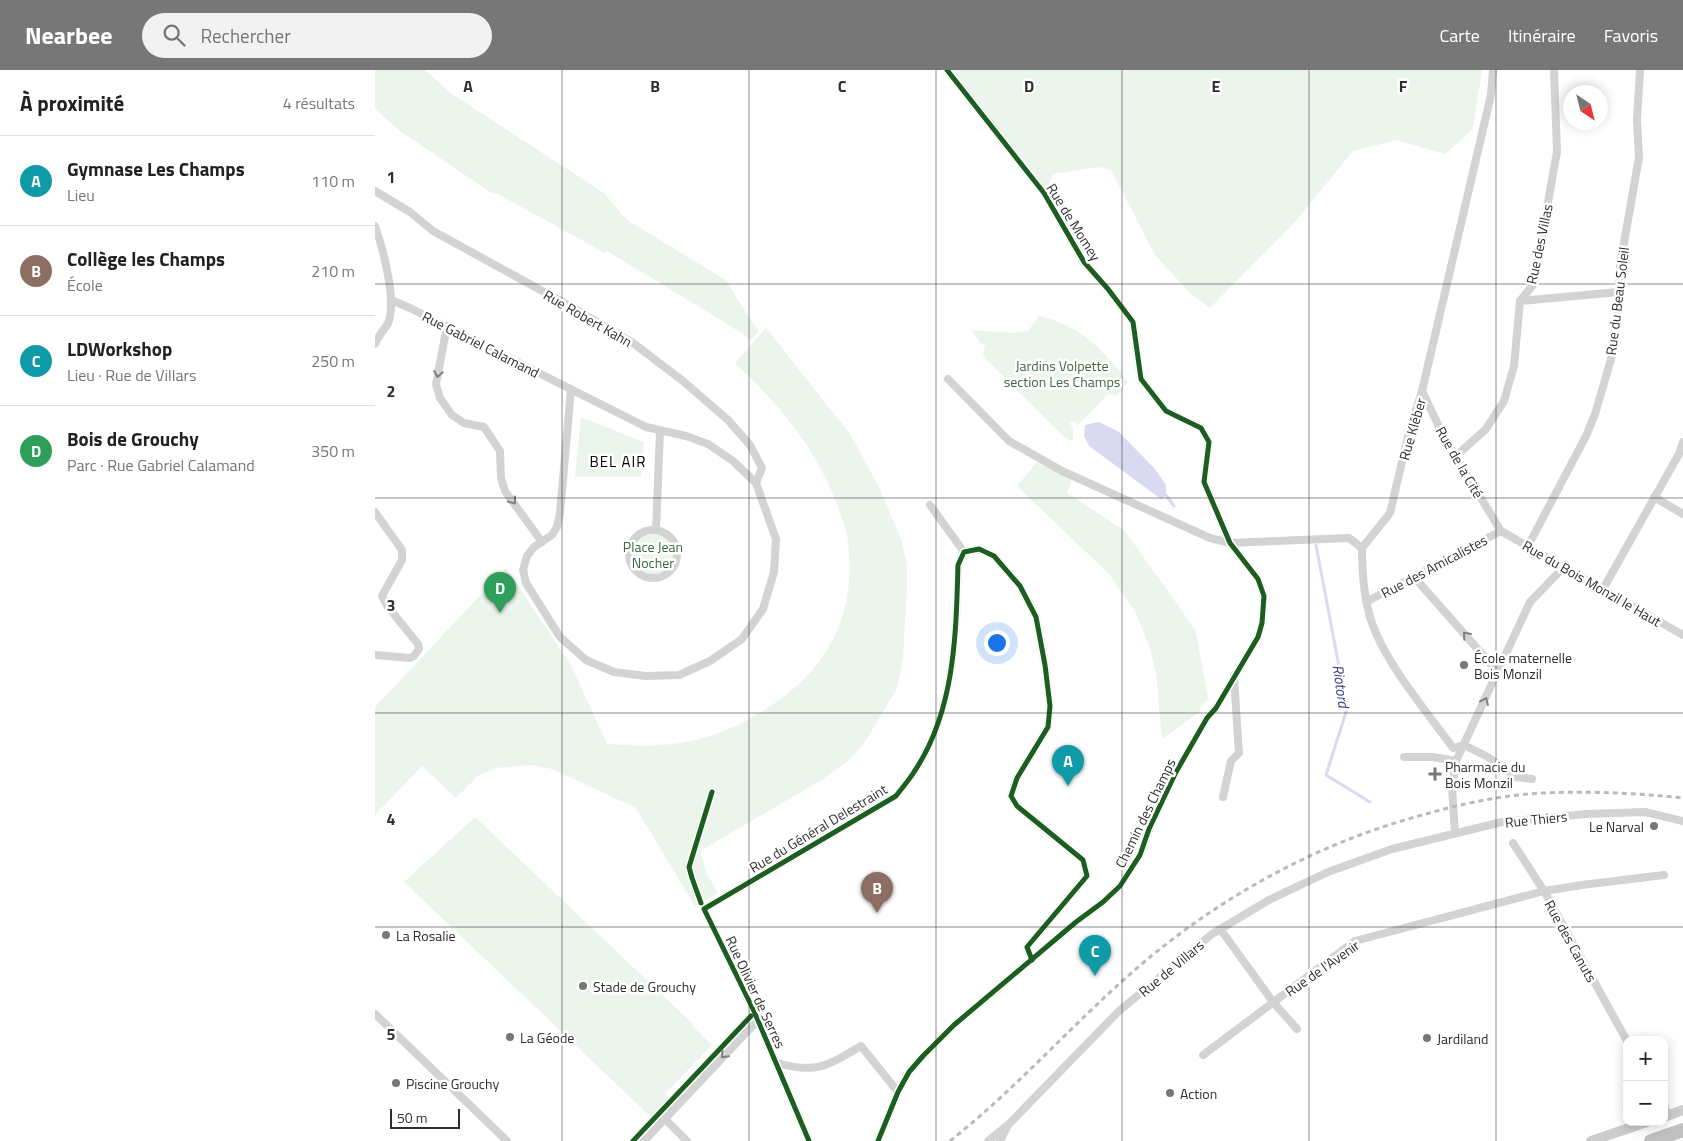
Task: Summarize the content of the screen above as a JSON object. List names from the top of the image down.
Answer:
{
  "streets": {
    "street": [
      "Rue de Momey",
      "Rue des Villas",
      "Rue du Beau Soleil",
      "Rue Robert Kahn",
      "Rue Gabriel Calamand",
      "Rue Kléber",
      "Rue de la Cité",
      "Rue des Amicalistes",
      "Rue du Bois Monzil le Haut",
      "Chemin des Champs",
      "Rue Thiers",
      "Rue du Général Delestraint",
      "Rue des Canuts",
      "Rue de Villars",
      "Rue de l'Avenir",
      "Rue Olivier de Serres"
    ]
  },
  "crossings": [
    ["Rue de Momey", "Chemin des Champs"],
    ["Rue des Villas", "Rue de la Cité"],
    ["Rue du Beau Soleil", "Rue du Bois Monzil le Haut"],
    ["Rue Robert Kahn", "Rue Gabriel Calamand"],
    ["Rue Kléber", "Rue de la Cité"],
    ["Rue de la Cité", "Rue des Amicalistes"],
    ["Rue de la Cité", "Rue du Bois Monzil le Haut"],
    ["Rue des Amicalistes", "Rue du Bois Monzil le Haut"],
    ["Rue Thiers", "Rue de Villars"],
    ["Rue du Général Delestraint", "Rue Olivier de Serres"],
    ["Rue des Canuts", "Rue de l'Avenir"]
  ],
  "districts": ["BEL AIR"],
  "water": ["Riotord"],
  "parks": ["Jardins Volpette section Les Champs", "Place Jean Nocher"],
  "places": {
    "other": [
      "École maternelle Bois Monzil",
      "Le Narval",
      "La Rosalie",
      "Stade de Grouchy",
      "La Géode",
      "Jardiland",
      "Piscine Grouchy",
      "Action"
    ],
    "health": ["Pharmacie du Bois Monzil"]
  },
  "scale_bar": "50 m",
  "north": "bottom right",
  "page": {
    "header": "Nearbee",
    "search": "Rechercher",
    "nav": ["Carte", "Itinéraire", "Favoris"],
    "heading": ["À proximité", "4 résultats"],
    "list": [
      {
        "mark": "A",
        "name": "Gymnase Les Champs",
        "note": "Lieu",
        "value": "110 m"
      },
      {
        "mark": "B",
        "name": "Collège les Champs",
        "note": "École",
        "value": "210 m"
      },
      {
        "mark": "C",
        "name": "LDWorkshop",
        "note": "Lieu · Rue de Villars",
        "value": "250 m"
      },
      {
        "mark": "D",
        "name": "Bois de Grouchy",
        "note": "Parc · Rue Gabriel Calamand",
        "value": "350 m"
      }
    ],
    "pins": [
      "D",
      "A",
      "B",
      "C"
    ],
    "map_buttons": ["+", "−"],
    "scale": "50 m"
  },
  "grid": {
    "columns": [
      "A",
      "B",
      "C",
      "D",
      "E",
      "F"
    ],
    "rows": [
      "1",
      "2",
      "3",
      "4",
      "5"
    ]
  }
}
